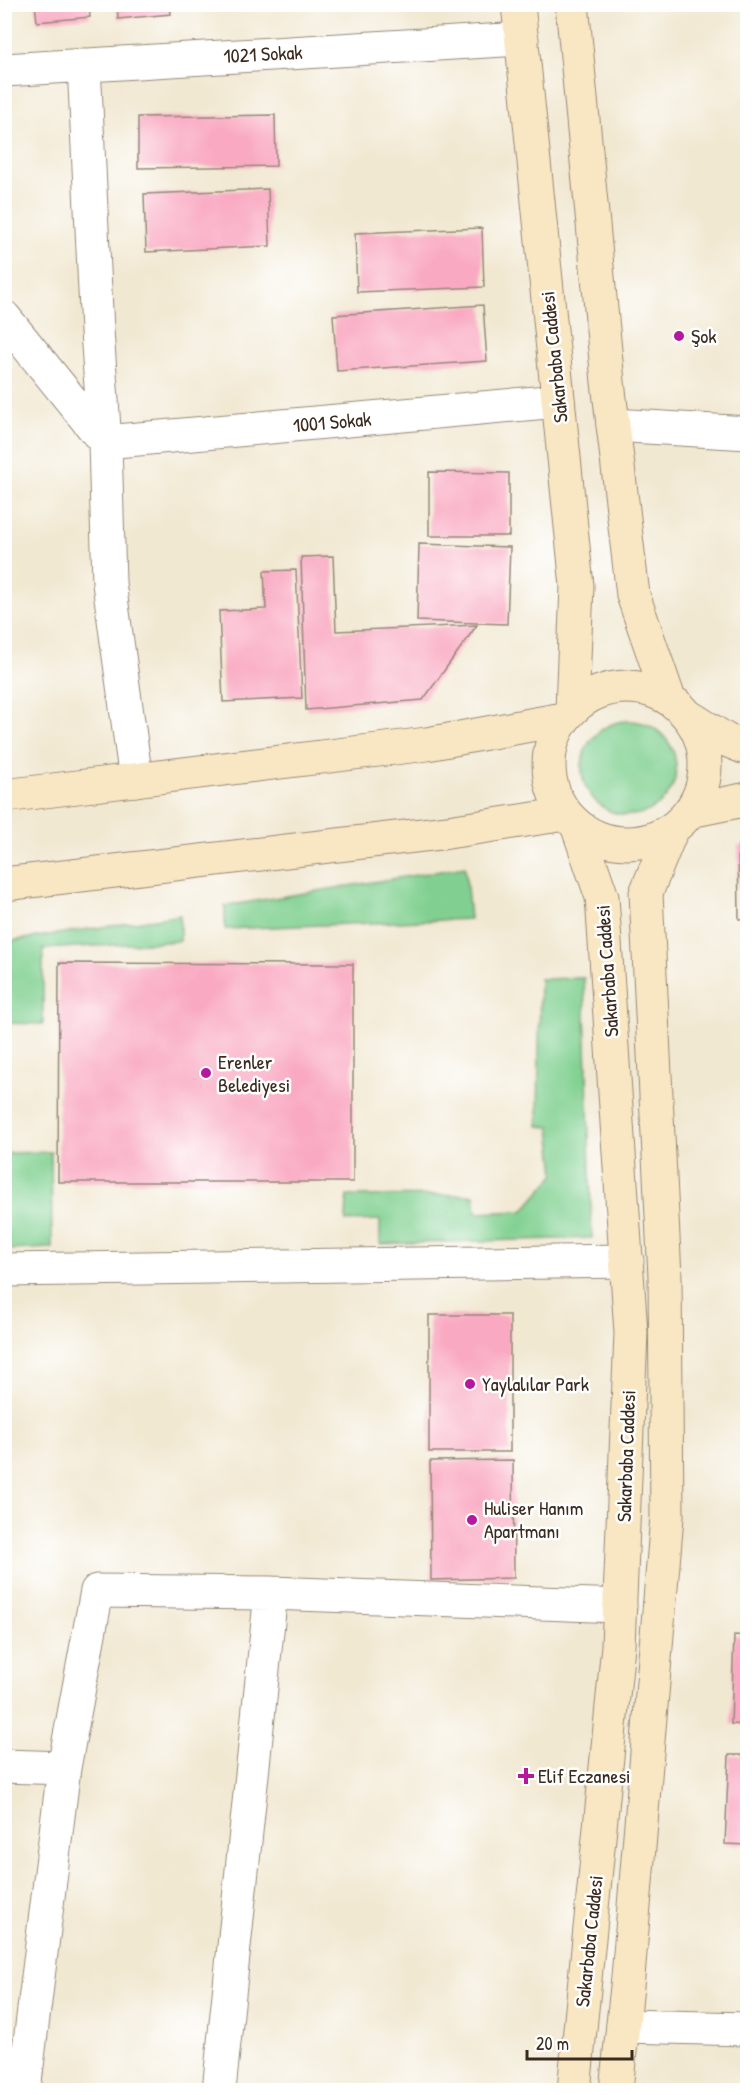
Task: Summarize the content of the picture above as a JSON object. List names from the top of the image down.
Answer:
{
  "streets": {
    "main road": ["Sakarbaba Caddesi"],
    "street": ["1021 Sokak", "1001 Sokak"]
  },
  "crossings": [
    ["1021 Sokak", "Sakarbaba Caddesi"],
    ["Sakarbaba Caddesi", "1001 Sokak"]
  ],
  "places": {
    "other": [
      "Şok",
      "Erenler Belediyesi",
      "Yaylalılar Park",
      "Huliser Hanım Apartmanı"
    ],
    "health": ["Elif Eczanesi"]
  },
  "scale_bar": "20 m"
}
